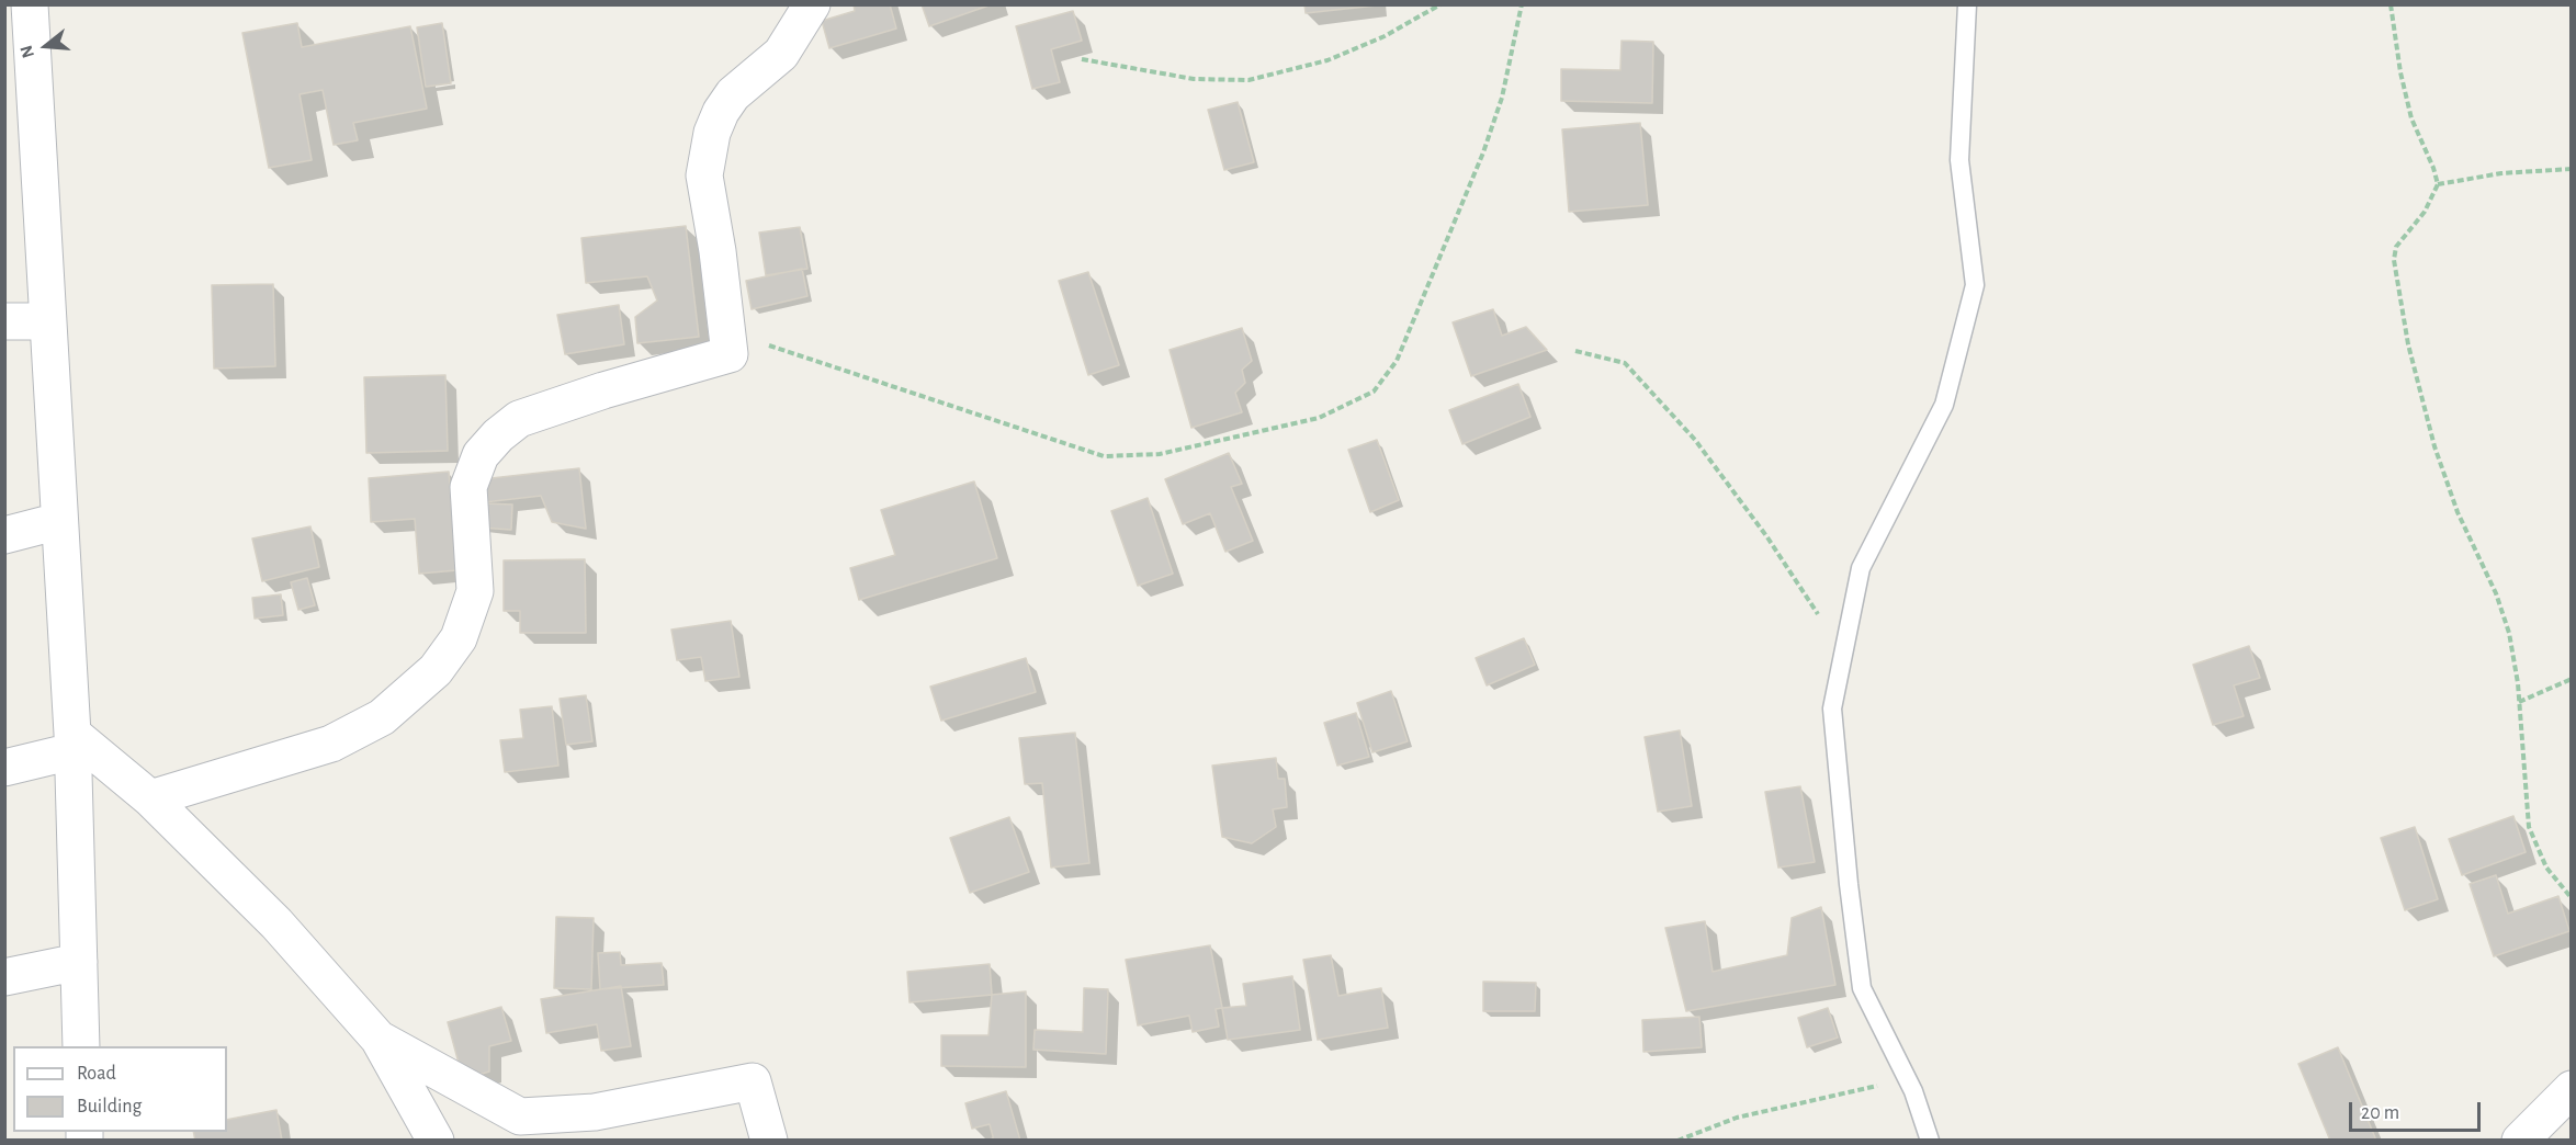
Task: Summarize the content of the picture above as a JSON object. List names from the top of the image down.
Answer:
{
  "legend": ["Road", "Building"],
  "scale_bar": "20 m",
  "north": "left"
}
